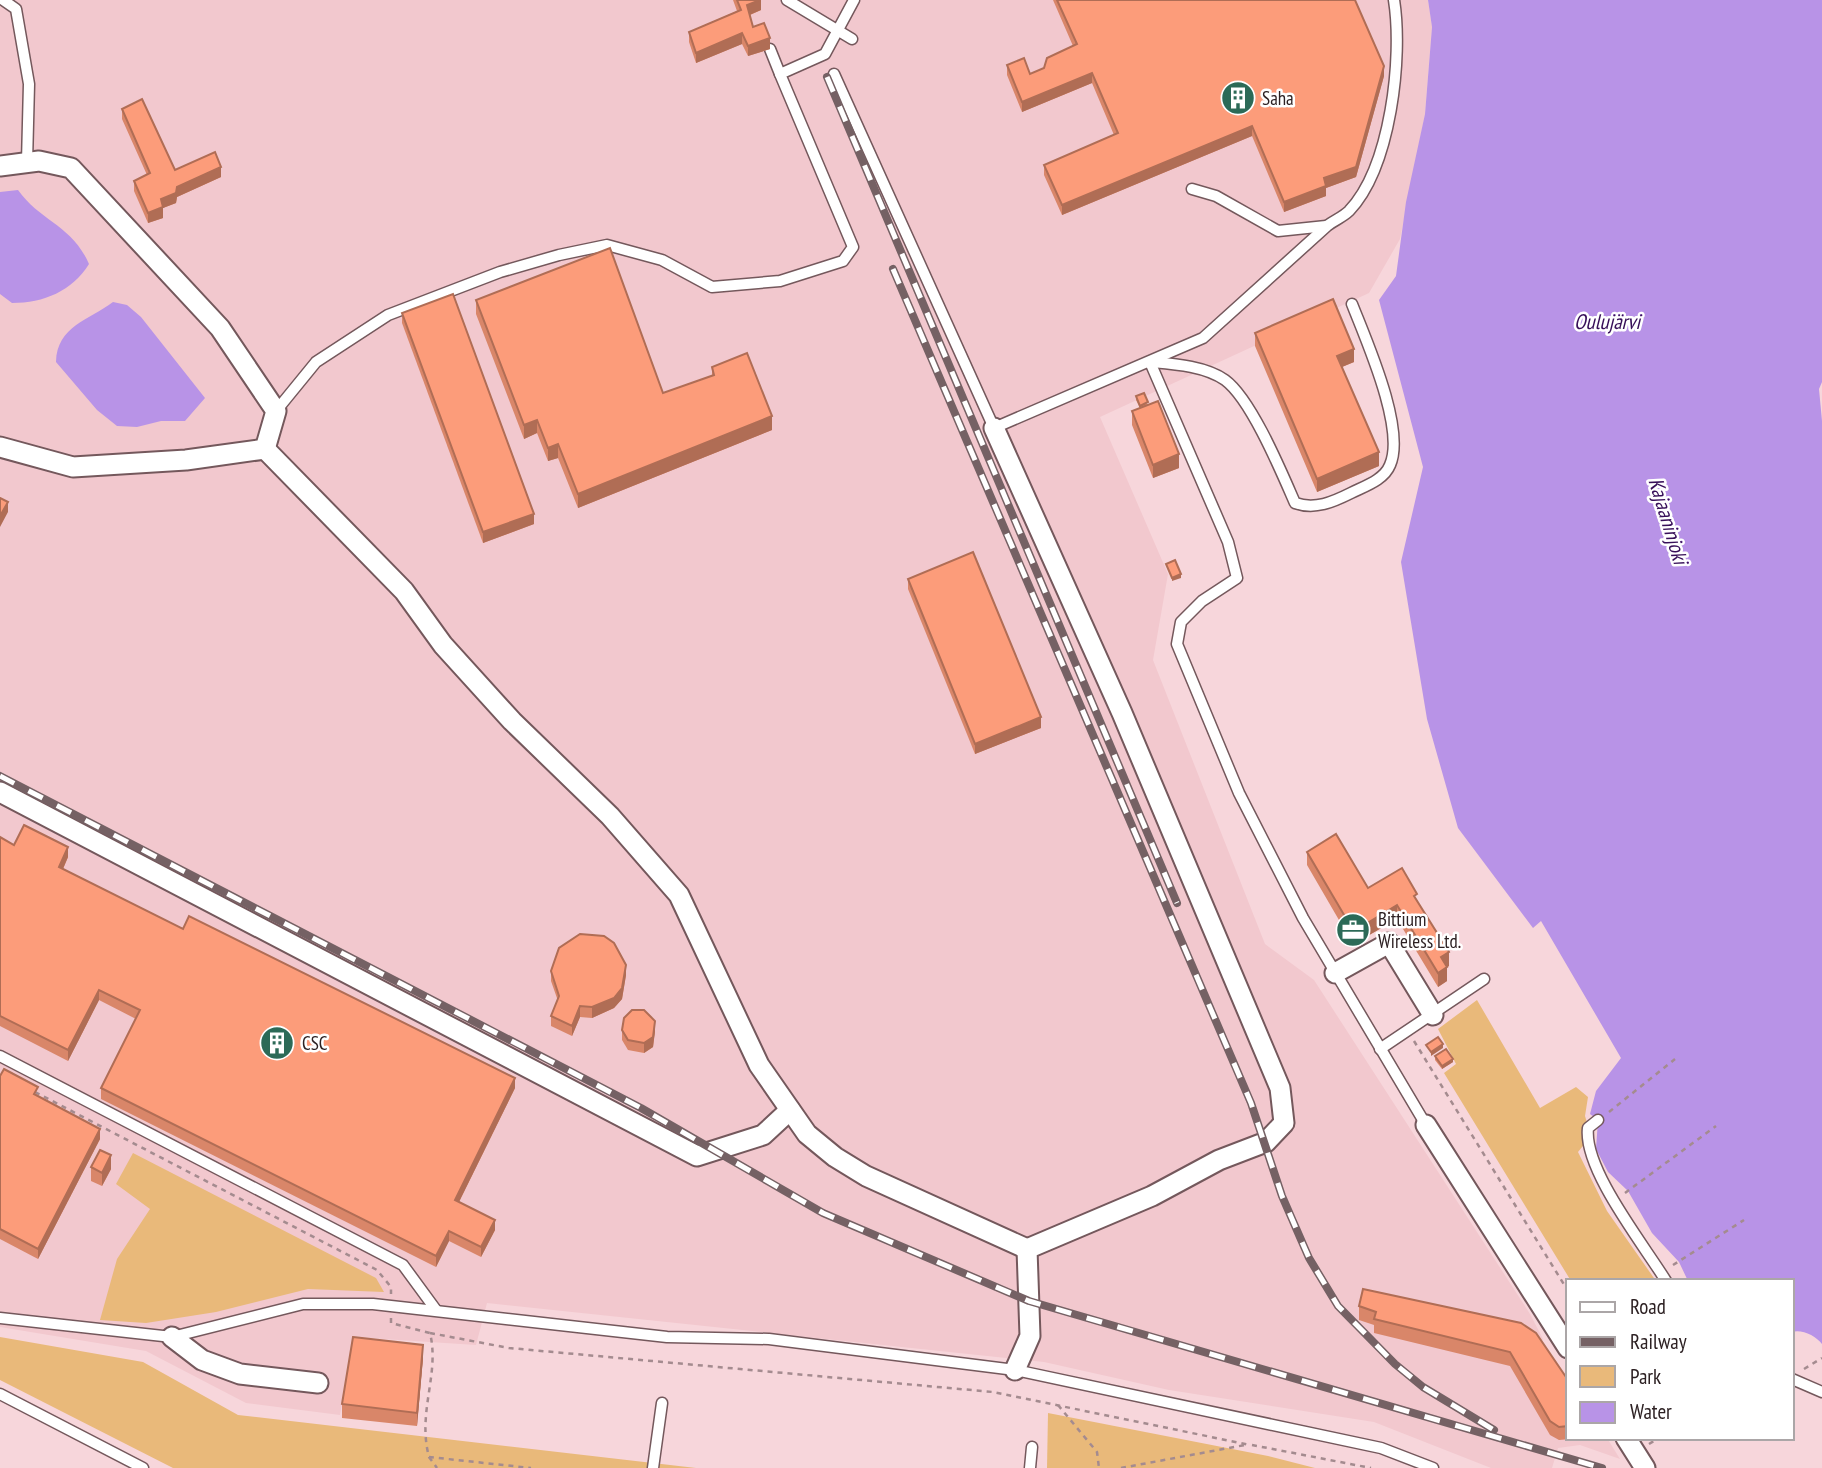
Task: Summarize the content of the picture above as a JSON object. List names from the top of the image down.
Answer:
{
  "water": ["Oulujärvi", "Kajaaninjoki"],
  "places": {
    "building": ["Saha", "CSC"],
    "office": ["Bittium Wireless Ltd."]
  },
  "legend": [
    "Road",
    "Railway",
    "Park",
    "Water"
  ]
}
